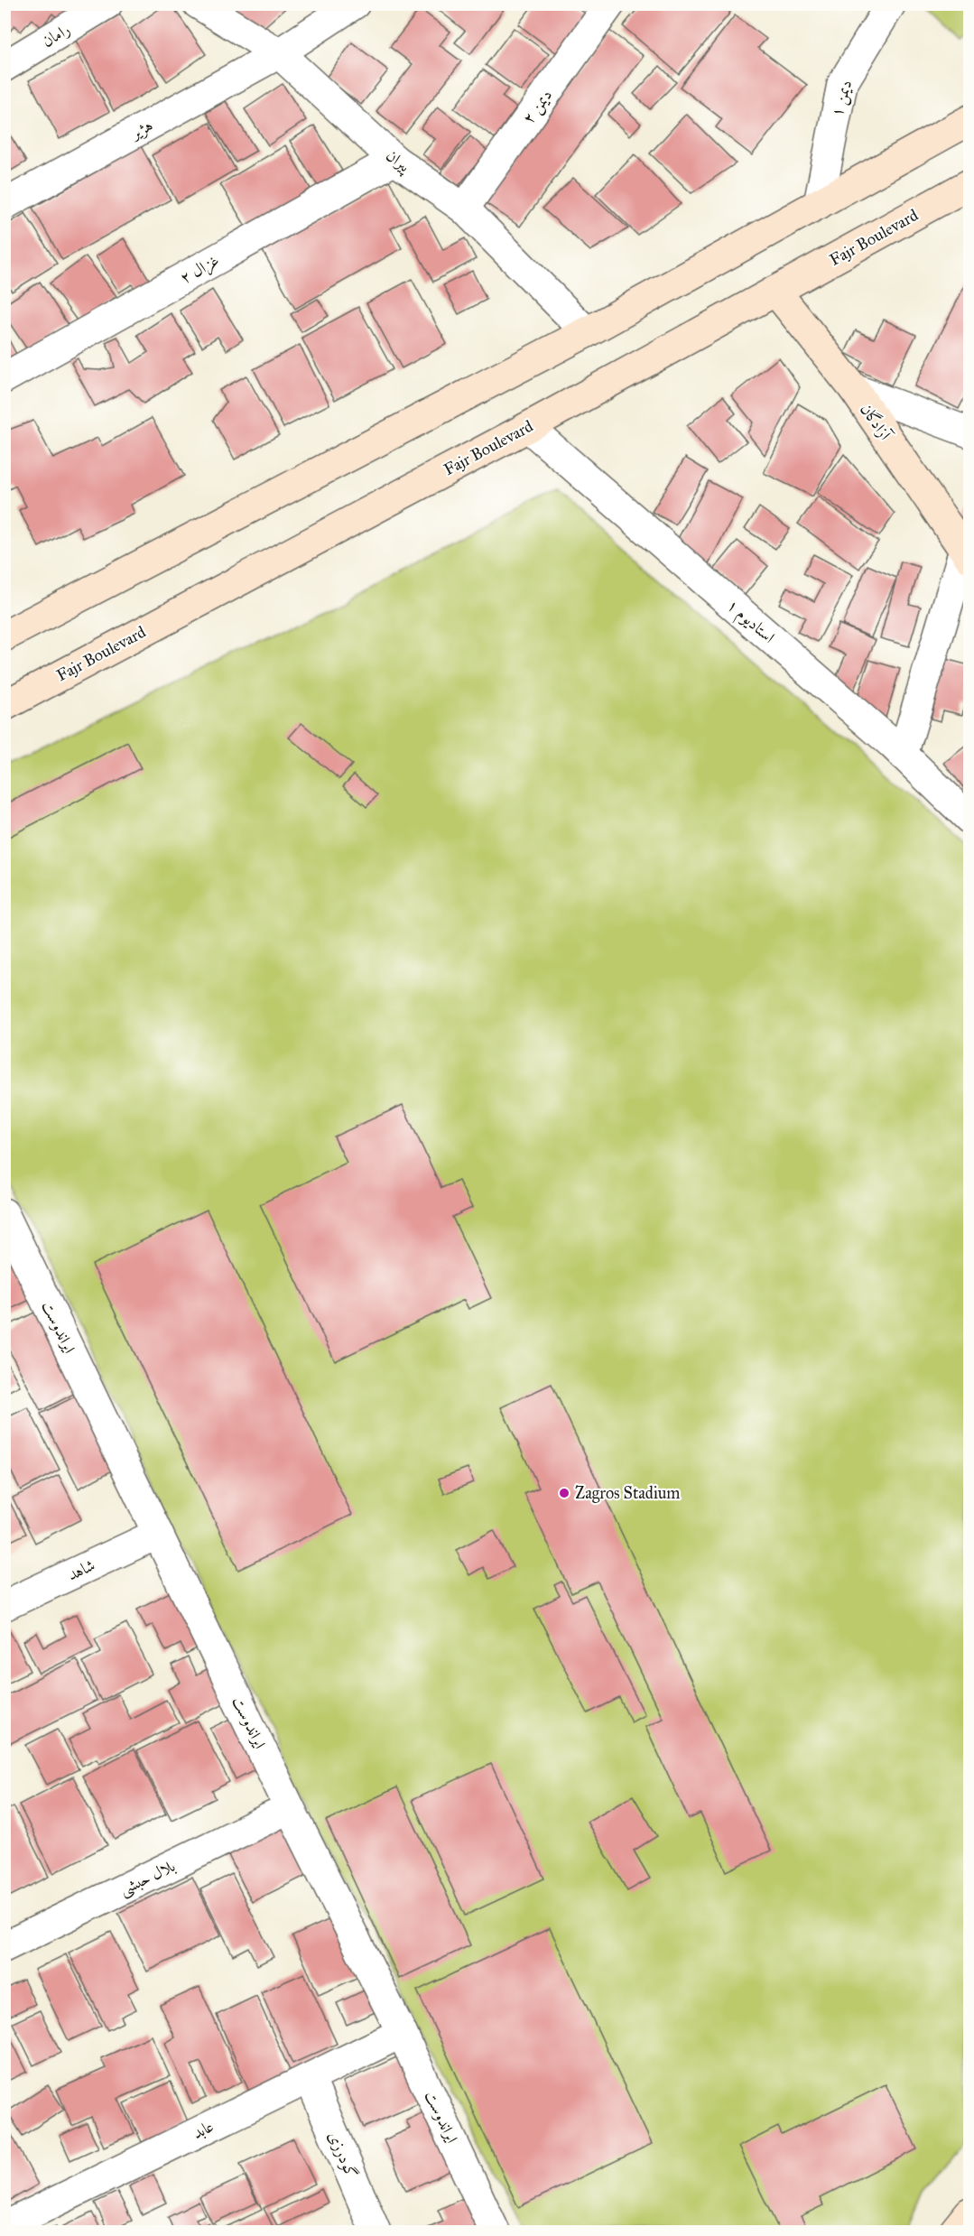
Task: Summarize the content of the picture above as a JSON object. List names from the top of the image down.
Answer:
{
  "streets": {
    "main road": ["Fajr Boulevard", "آزادگان"],
    "street": [
      "رامان",
      "دیمن ۱",
      "دیمن ۲",
      "هژیر",
      "پیران",
      "غزال ۲",
      "استادیوم ۱",
      "ایراندوست",
      "شاهد",
      "بلال حبشی",
      "عابد",
      "گودرزی"
    ]
  },
  "crossings": [
    ["دیمن ۲", "پیران"],
    ["هژیر", "پیران"],
    ["پیران", "غزال ۲"],
    ["Fajr Boulevard", "آزادگان"],
    ["Fajr Boulevard", "استادیوم ۱"],
    ["ایراندوست", "شاهد"],
    ["ایراندوست", "بلال حبشی"],
    ["ایراندوست", "عابد"],
    ["عابد", "گودرزی"]
  ],
  "places": ["Zagros Stadium"]
}
